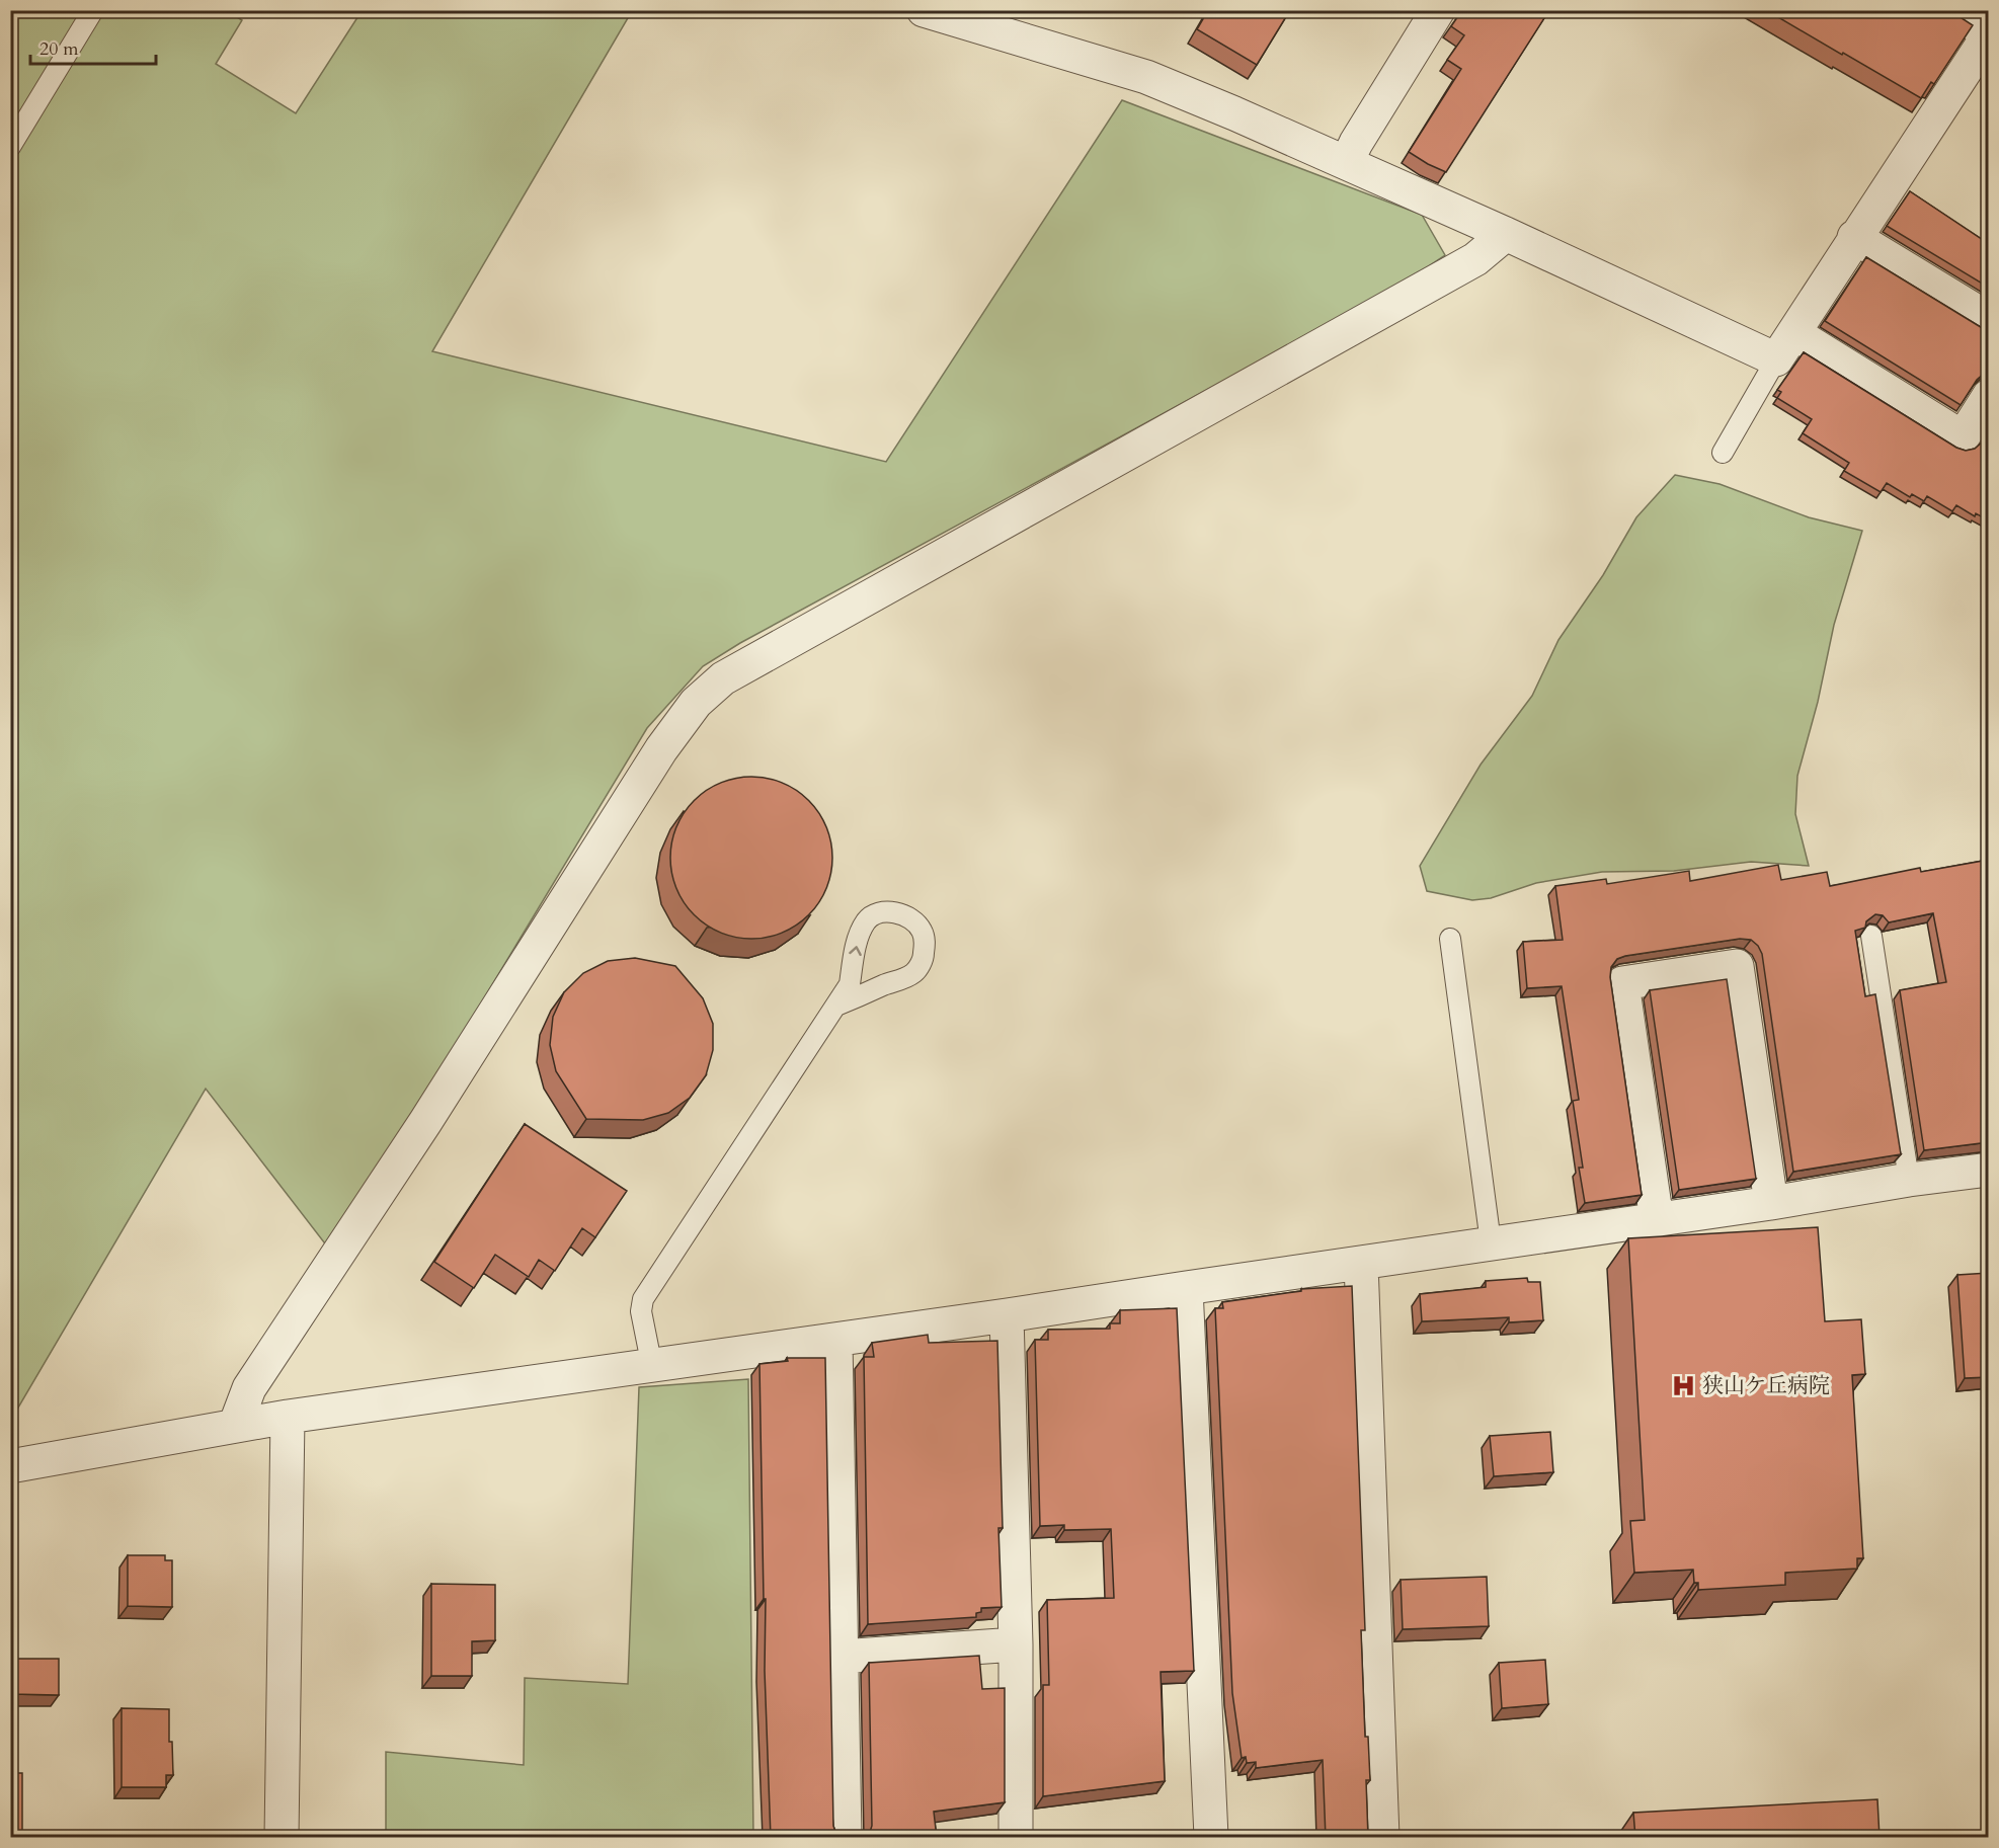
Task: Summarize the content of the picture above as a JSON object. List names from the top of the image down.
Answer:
{
  "places": {
    "hospital": ["狭山ケ丘病院"]
  },
  "scale_bar": "20 m"
}
